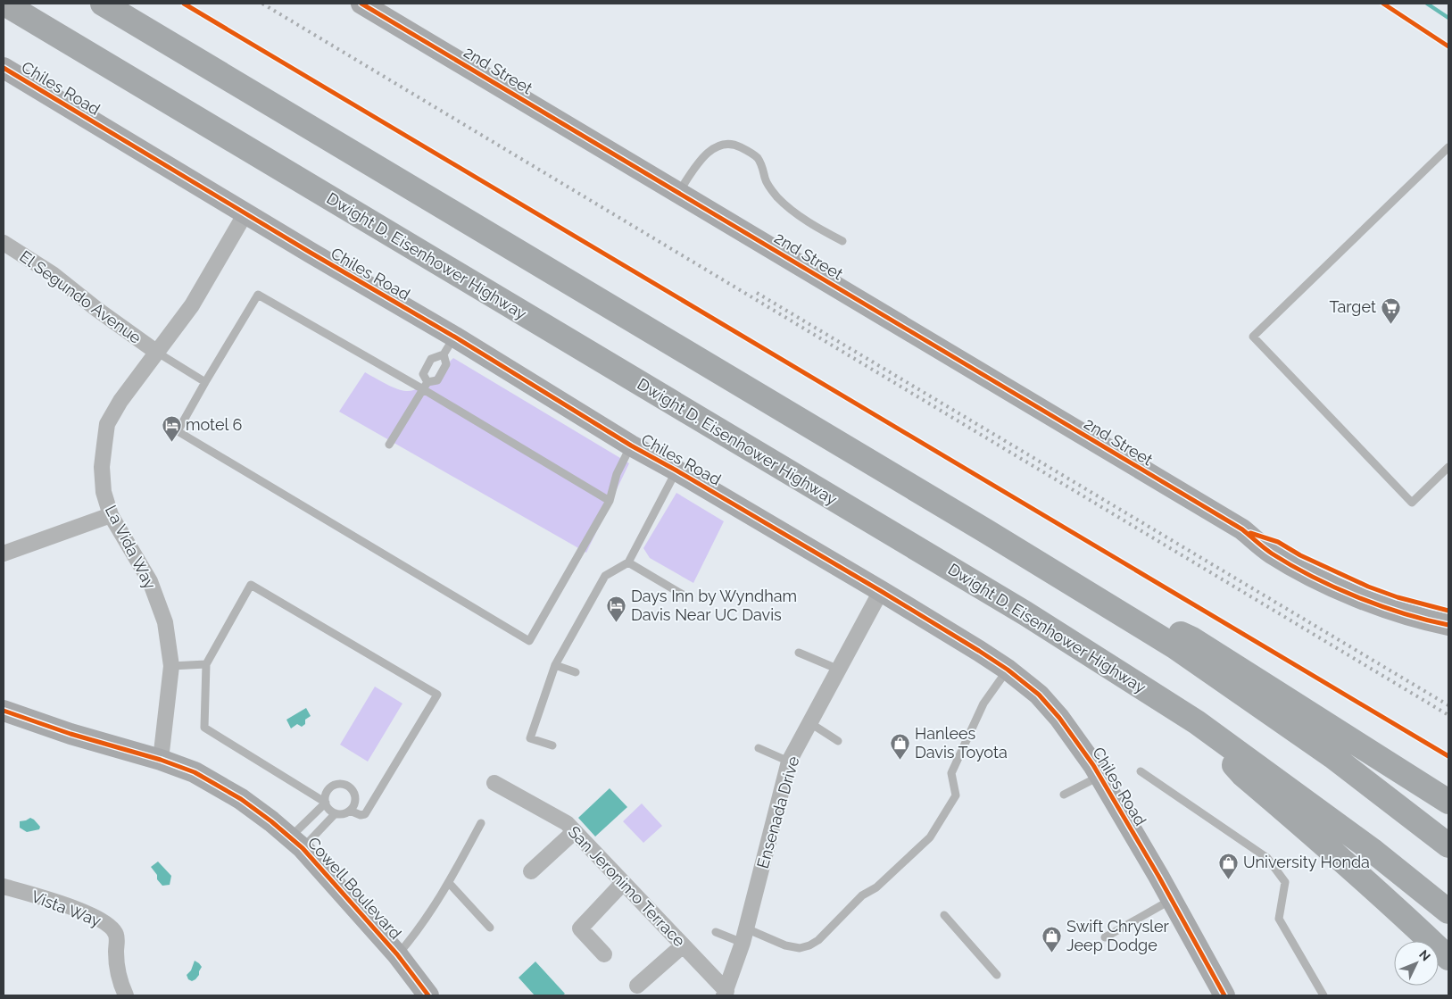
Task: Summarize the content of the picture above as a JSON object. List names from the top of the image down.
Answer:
{
  "streets": {
    "highway": ["Dwight D. Eisenhower Highway"],
    "street": [
      "2nd Street",
      "Chiles Road",
      "El Segundo Avenue",
      "La Vida Way",
      "Ensenada Drive",
      "San Jeronimo Terrace",
      "Cowell Boulevard",
      "Vista Way"
    ]
  },
  "crossings": [
    ["Chiles Road", "La Vida Way"],
    ["Chiles Road", "Ensenada Drive"],
    ["El Segundo Avenue", "La Vida Way"],
    ["La Vida Way", "Cowell Boulevard"],
    ["Ensenada Drive", "San Jeronimo Terrace"]
  ],
  "places": {
    "supermarket": ["Target"],
    "hotel": ["motel 6", "Days Inn by Wyndham Davis Near UC Davis"],
    "shop": ["Hanlees Davis Toyota", "University Honda", "Swift Chrysler Jeep Dodge"]
  },
  "north": "top right"
}
